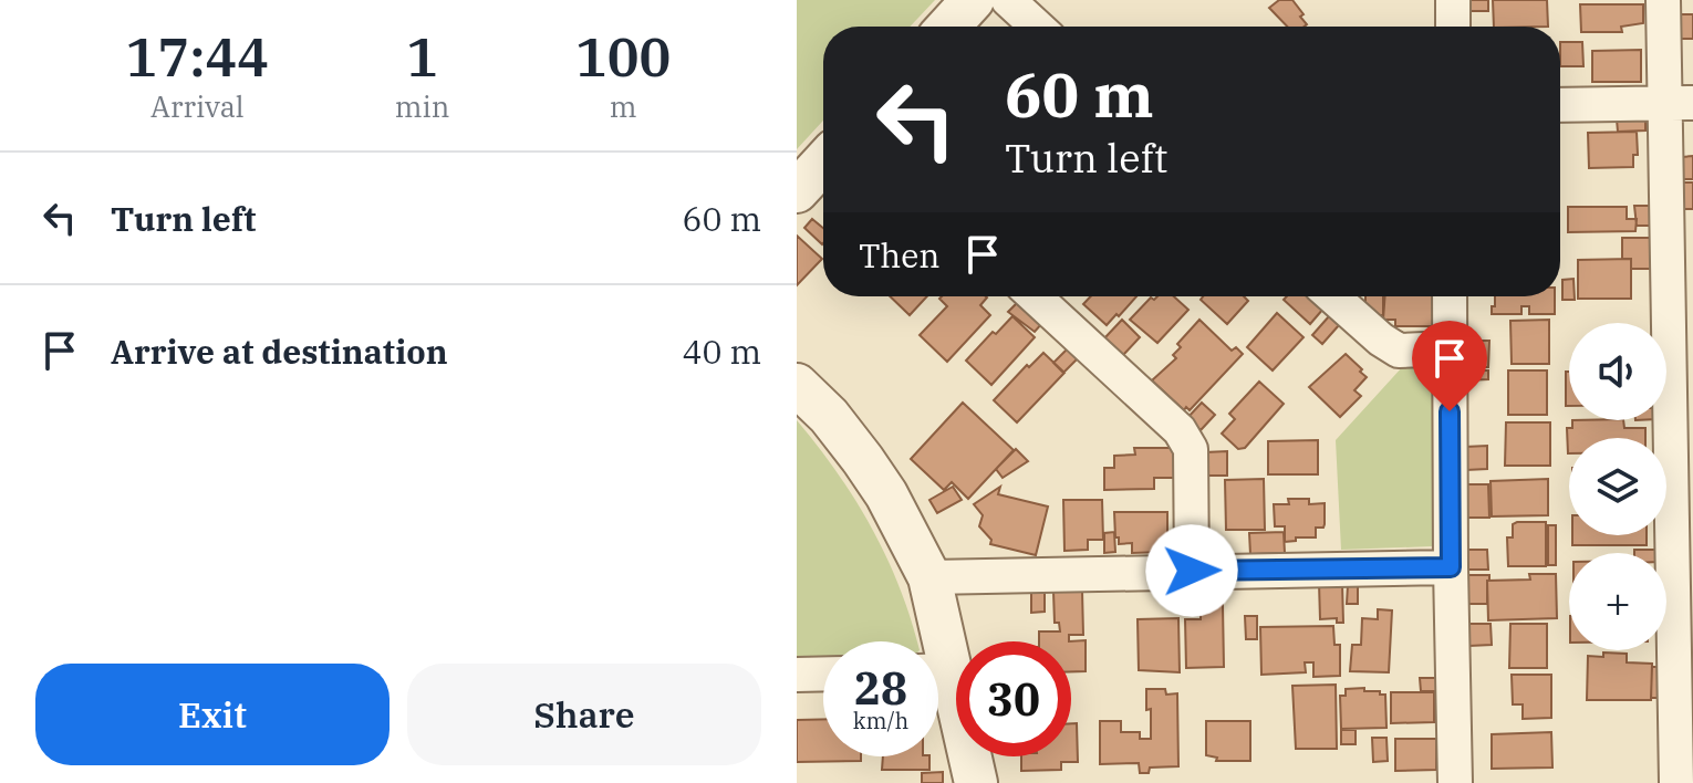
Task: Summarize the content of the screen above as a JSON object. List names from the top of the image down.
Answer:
{
  "page": {
    "eta": [
      "17:44",
      "Arrival",
      "1",
      "min",
      "100",
      "m"
    ],
    "turn": ["60 m", "Turn left"],
    "list": [
      {
        "name": "Turn left",
        "value": "60 m"
      },
      {
        "name": "Arrive at destination",
        "value": "40 m"
      }
    ],
    "then": "Then",
    "map_buttons": "+",
    "speed": "28 km/h",
    "limit": "30",
    "buttons": ["Exit", "Share"]
  }
}
